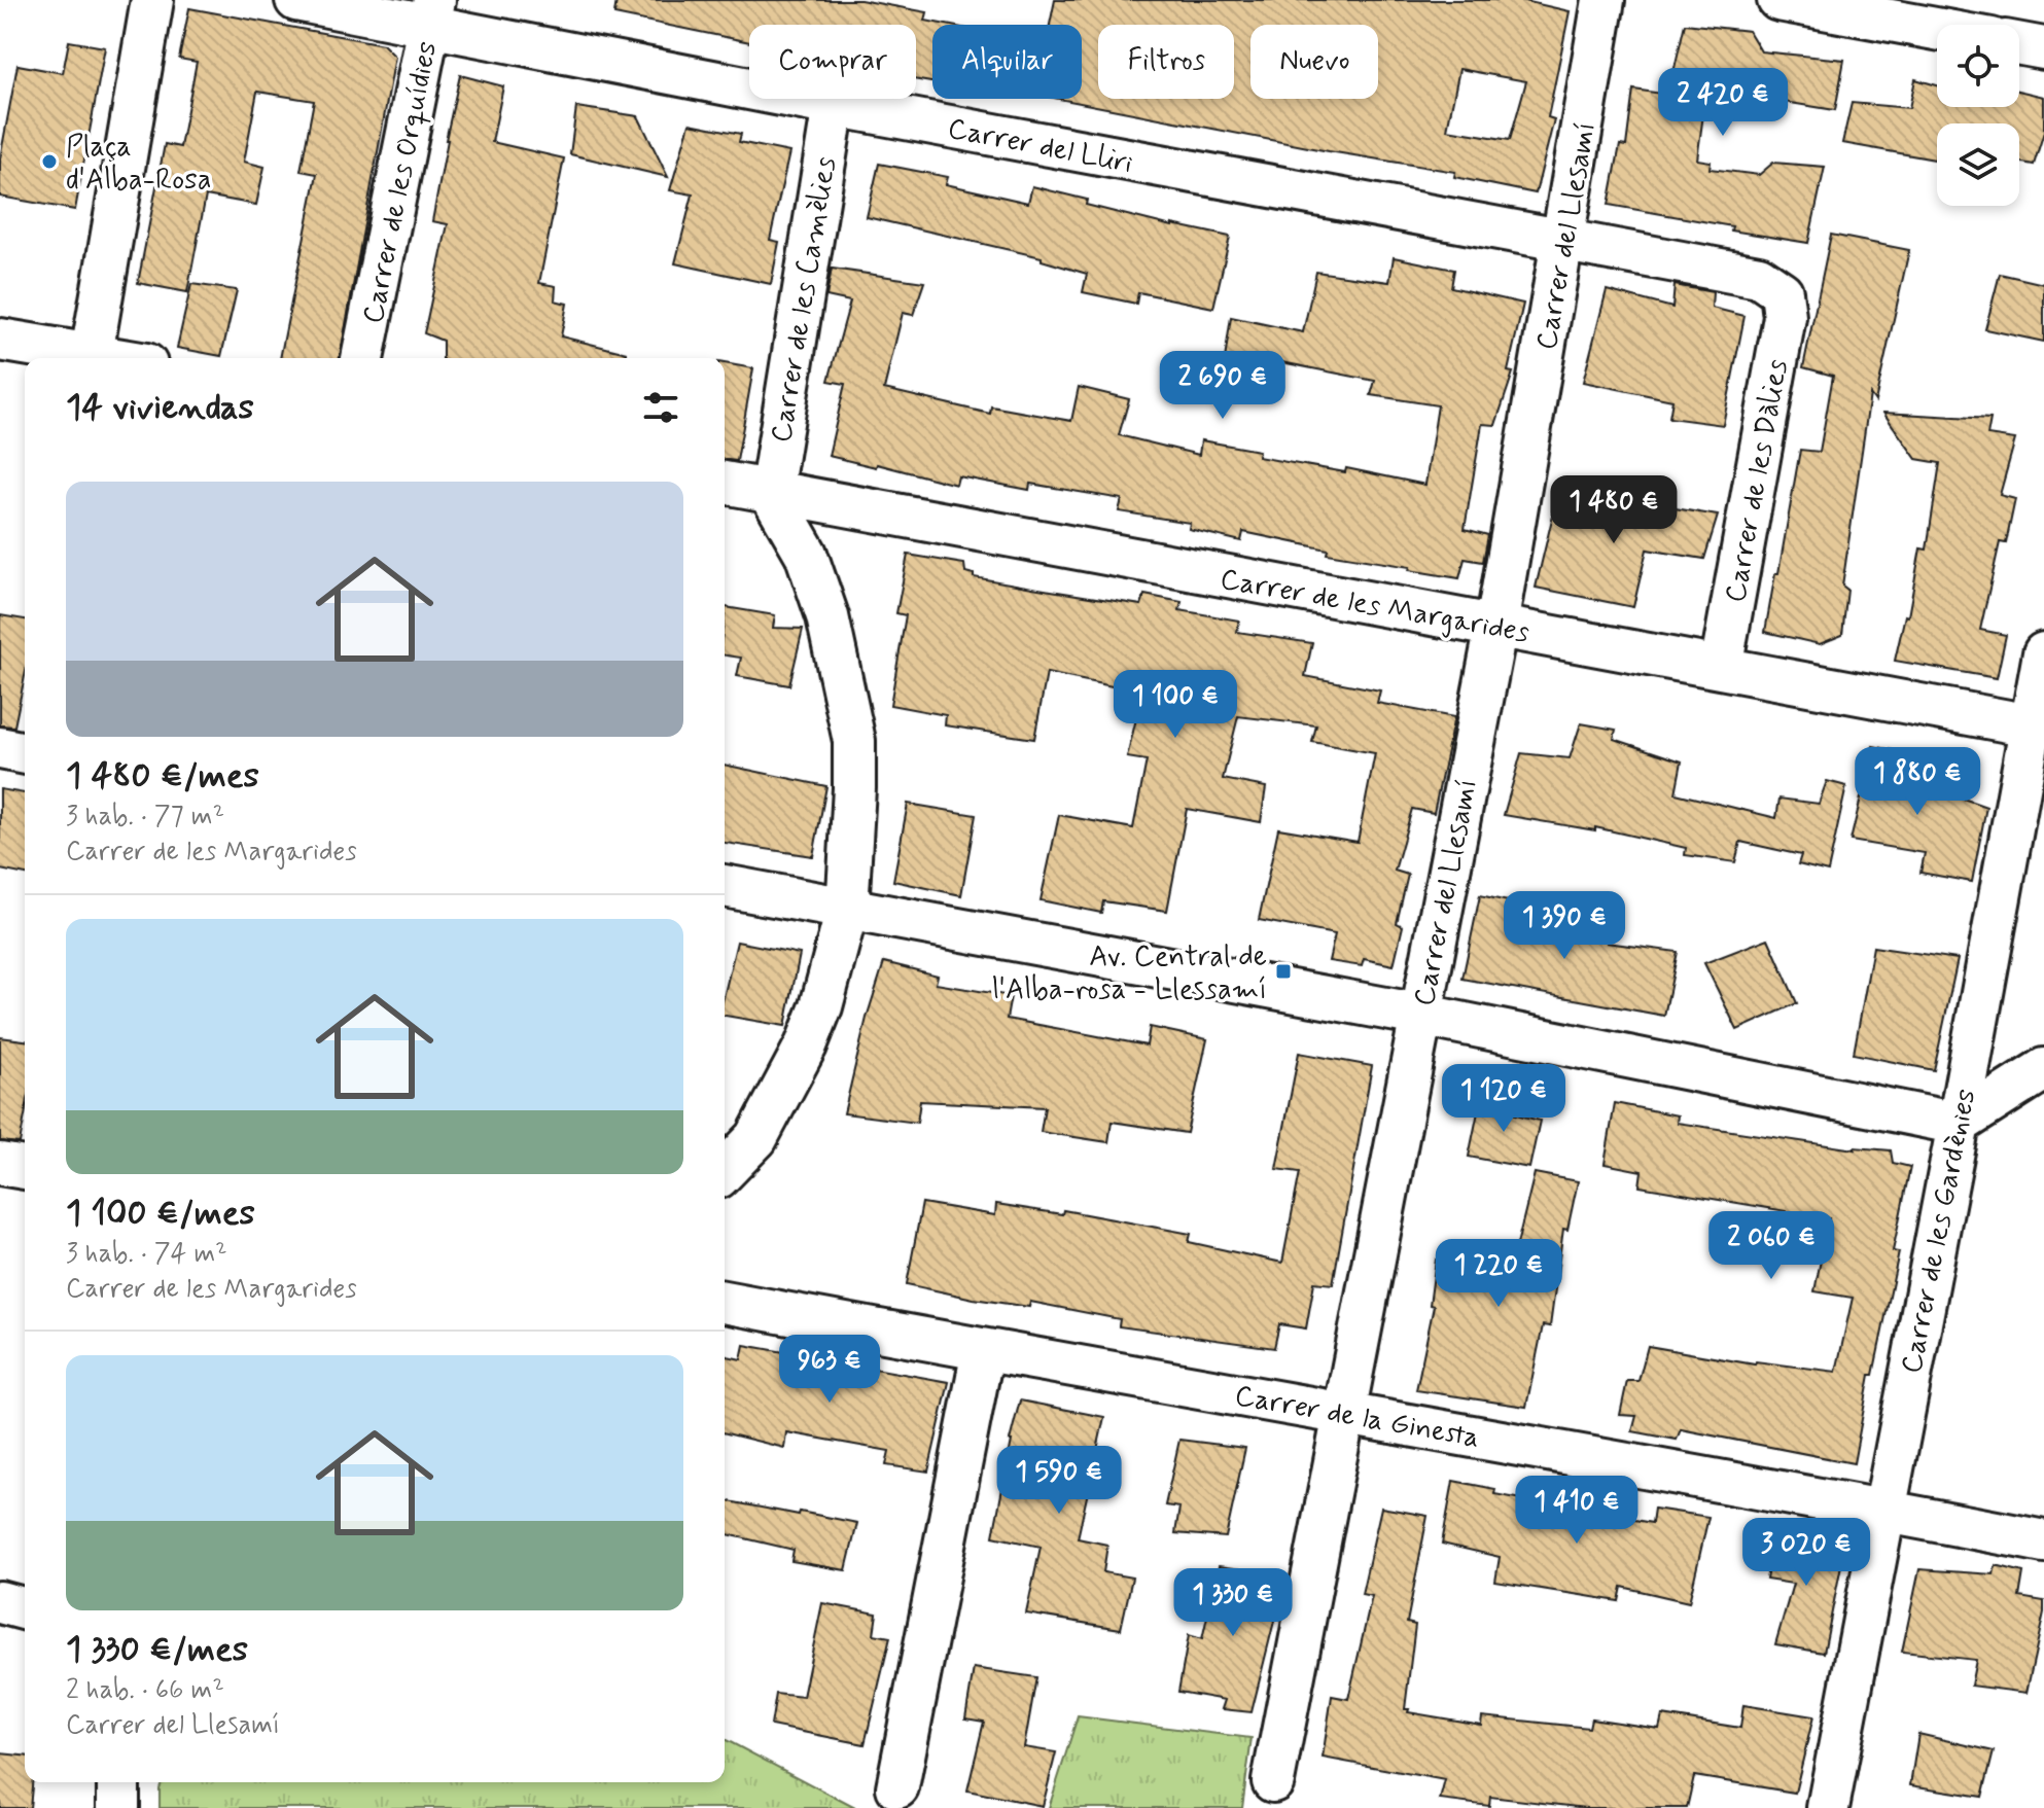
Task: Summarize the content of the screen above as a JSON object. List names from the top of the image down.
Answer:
{
  "streets": {
    "street": [
      "Carrer del Lliri",
      "Carrer de les Orquídies",
      "Carrer del Llesamí",
      "Carrer de les Camèlies",
      "Carrer de les Dàlies",
      "Carrer de les Margarides",
      "Carrer de les Gardènies",
      "Carrer de la Ginesta"
    ]
  },
  "crossings": [
    ["Carrer del Lliri", "Carrer de les Orquídies"],
    ["Carrer del Lliri", "Carrer del Llesamí"],
    ["Carrer del Lliri", "Carrer de les Camèlies"],
    ["Carrer del Lliri", "Carrer de les Dàlies"],
    ["Carrer del Llesamí", "Carrer de les Margarides"],
    ["Carrer del Llesamí", "Carrer de la Ginesta"],
    ["Carrer de les Camèlies", "Carrer de les Margarides"],
    ["Carrer de les Dàlies", "Carrer de les Margarides"],
    ["Carrer de les Margarides", "Carrer de les Gardènies"],
    ["Carrer de les Gardènies", "Carrer de la Ginesta"]
  ],
  "places": {
    "other": ["Plaça d'Alba-Rosa"],
    "transit": ["Av. Central de l'Alba-rosa - Llessamí"]
  },
  "page": {
    "chip": [
      "Comprar",
      "Alquilar",
      "Filtros",
      "Nuevo"
    ],
    "price": [
      "2 420 €",
      "2 690 €",
      "1 480 €",
      "1 100 €",
      "1 880 €",
      "1 390 €",
      "1 120 €",
      "2 060 €",
      "1 220 €",
      "963 €",
      "1 590 €",
      "1 410 €",
      "3 020 €",
      "1 330 €"
    ],
    "heading": "14 viviendas",
    "list": [
      {
        "name": "1 480 €/mes",
        "note": "3 hab. · 77 m² · Carrer de les Margarides"
      },
      {
        "name": "1 100 €/mes",
        "note": "3 hab. · 74 m² · Carrer de les Margarides"
      },
      {
        "name": "1 330 €/mes",
        "note": "2 hab. · 66 m² · Carrer del Llesamí"
      }
    ]
  }
}
